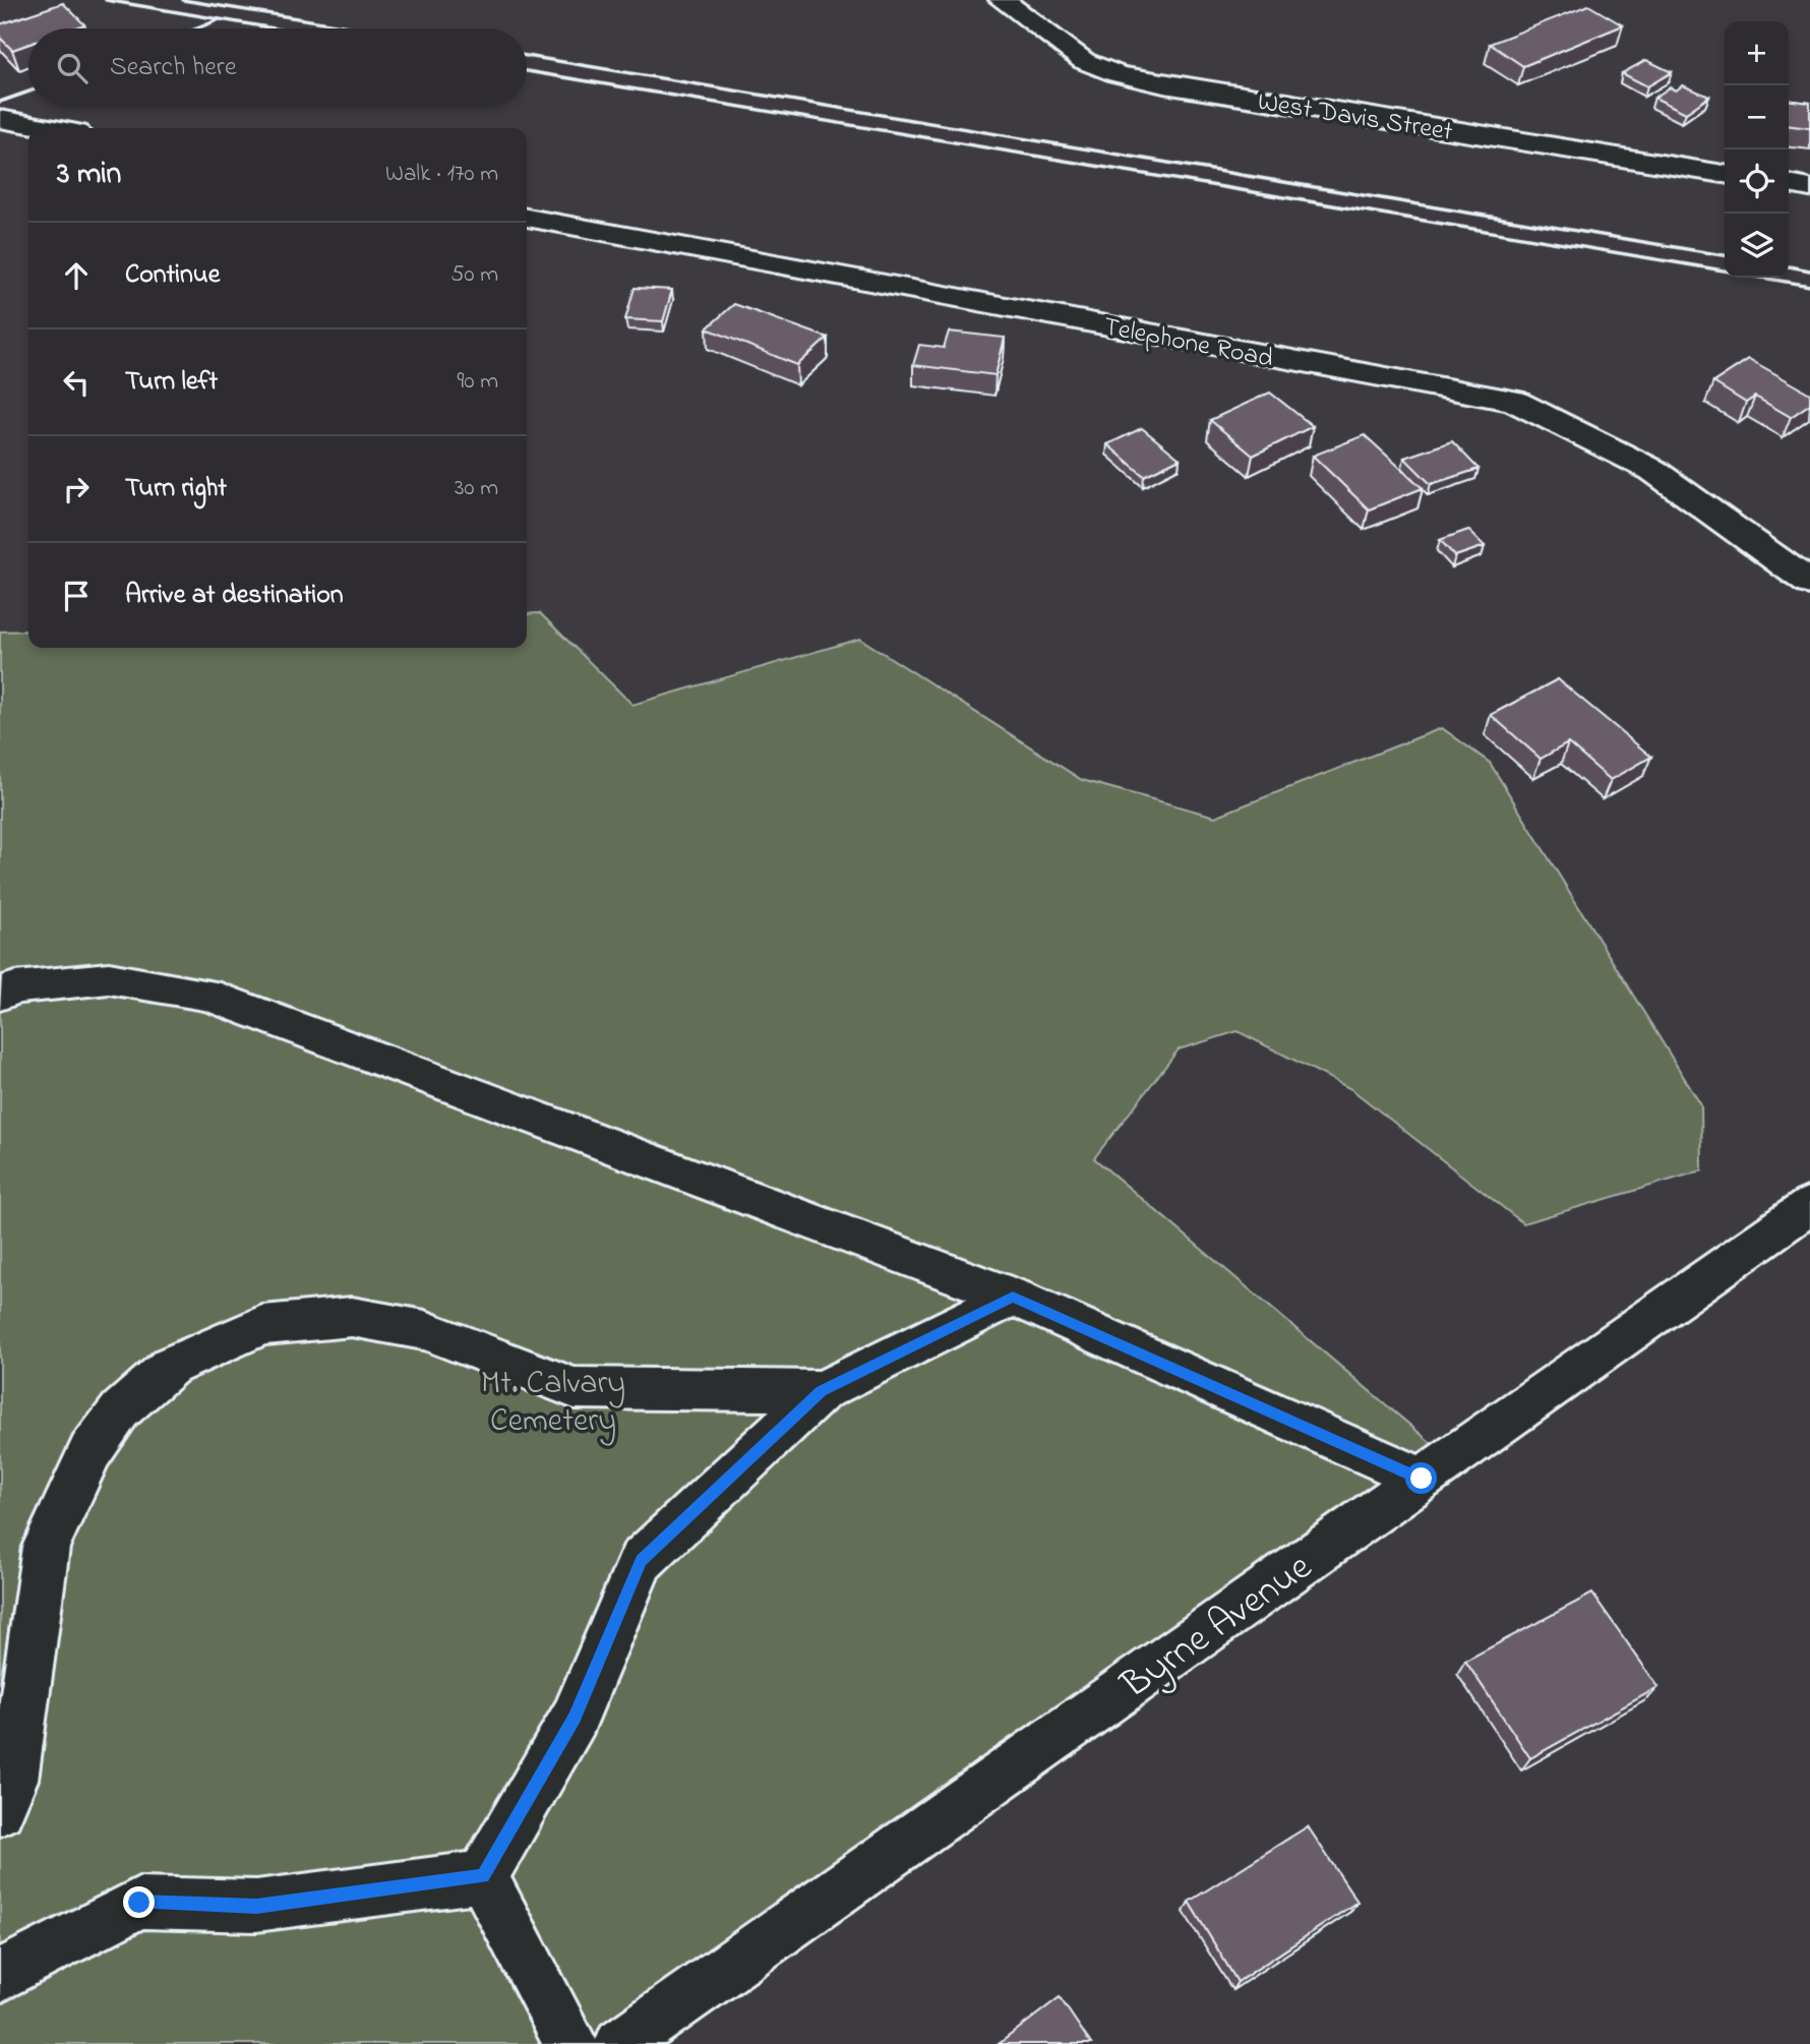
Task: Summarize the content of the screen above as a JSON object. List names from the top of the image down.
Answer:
{
  "streets": {
    "street": ["West Davis Street", "Telephone Road", "Byrne Avenue"]
  },
  "parks": ["Mt. Calvary Cemetery"],
  "page": {
    "map_buttons": ["+", "−"],
    "search": "Search here",
    "heading": ["3 min", "Walk · 170 m"],
    "list": [
      ["Continue", "50 m"],
      ["Turn left", "90 m"],
      ["Turn right", "30 m"],
      "Arrive at destination"
    ]
  }
}
